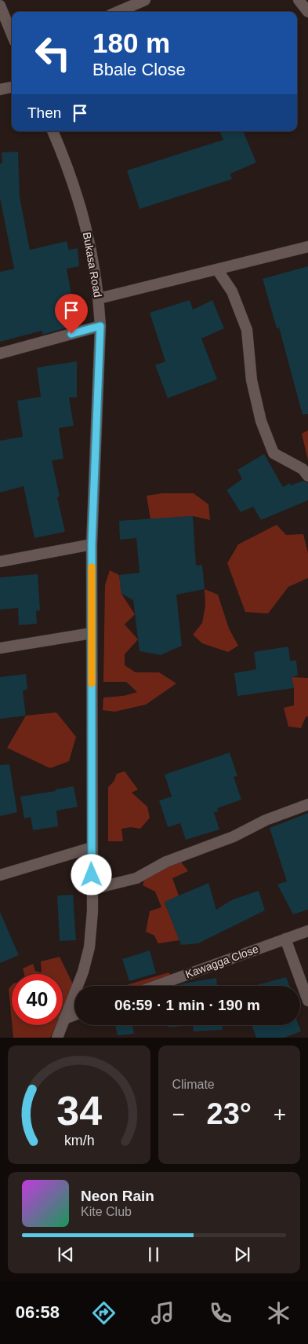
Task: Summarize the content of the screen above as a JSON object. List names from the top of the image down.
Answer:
{
  "streets": {
    "street": ["Bukasa Road", "Kawagga Close"]
  },
  "page": {
    "turn": ["180 m", "Bbale Close"],
    "then": "Then",
    "limit": "40",
    "trip": "06:59 · 1 min · 190 m",
    "tile": "Climate",
    "heat": ["−", "23°", "+"],
    "song": ["Neon Rain", "Kite Club"],
    "tabs": "06:58",
    "gauge": ["34", "km/h"]
  }
}
